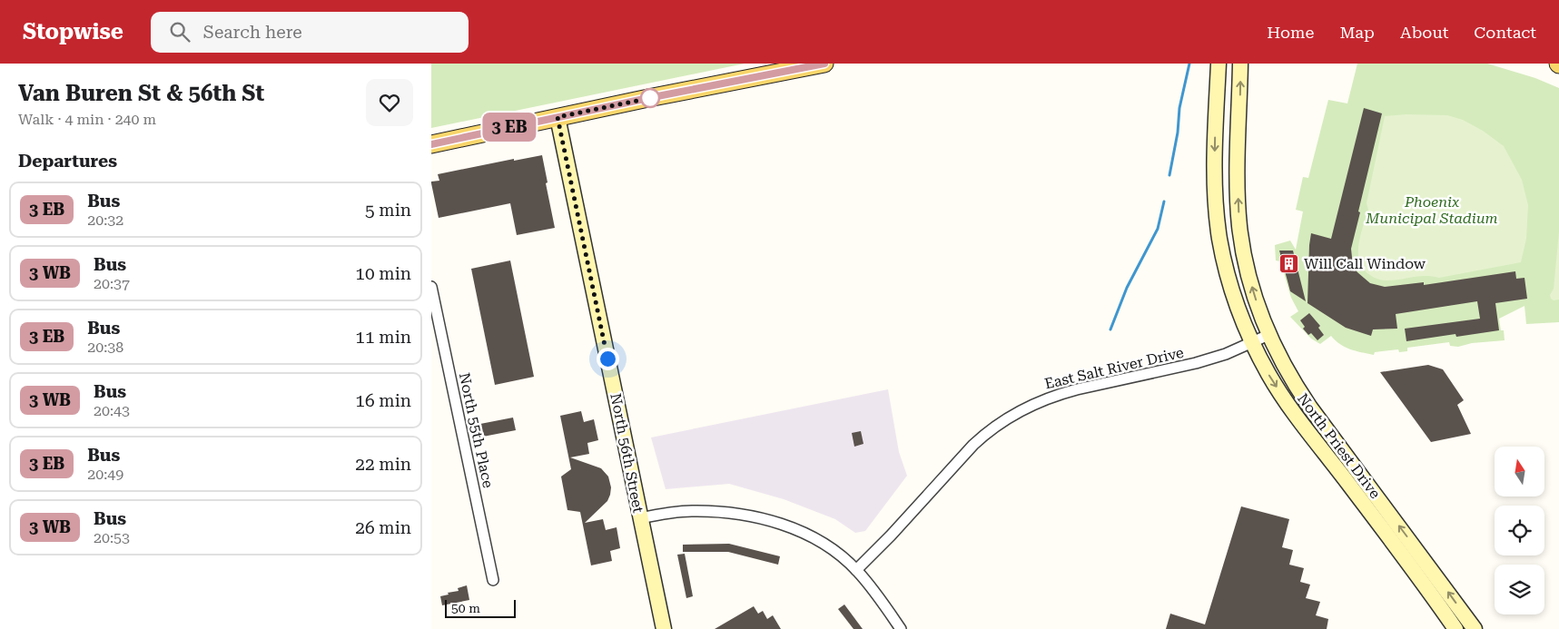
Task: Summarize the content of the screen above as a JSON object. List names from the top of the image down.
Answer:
{
  "streets": {
    "main road": ["North Priest Drive", "North 56th Street"],
    "street": ["East Salt River Drive", "North 55th Place"]
  },
  "crossings": [
    ["East Salt River Drive", "North Priest Drive"]
  ],
  "parks": ["Phoenix Municipal Stadium"],
  "places": {
    "building": ["Will Call Window"]
  },
  "scale_bar": "50 m",
  "north": "top",
  "page": {
    "header": "Stopwise",
    "search": "Search here",
    "nav": [
      "Home",
      "Map",
      "About",
      "Contact"
    ],
    "heading": [
      ["Van Buren St & 56th St", "Walk · 4 min · 240 m"],
      "Departures"
    ],
    "on_map": "3 EB",
    "list": [
      {
        "mark": "3 EB",
        "name": "Bus",
        "note": "20:32",
        "value": "5 min"
      },
      {
        "mark": "3 WB",
        "name": "Bus",
        "note": "20:37",
        "value": "10 min"
      },
      {
        "mark": "3 EB",
        "name": "Bus",
        "note": "20:38",
        "value": "11 min"
      },
      {
        "mark": "3 WB",
        "name": "Bus",
        "note": "20:43",
        "value": "16 min"
      },
      {
        "mark": "3 EB",
        "name": "Bus",
        "note": "20:49",
        "value": "22 min"
      },
      {
        "mark": "3 WB",
        "name": "Bus",
        "note": "20:53",
        "value": "26 min"
      }
    ],
    "scale": "50 m"
  }
}
